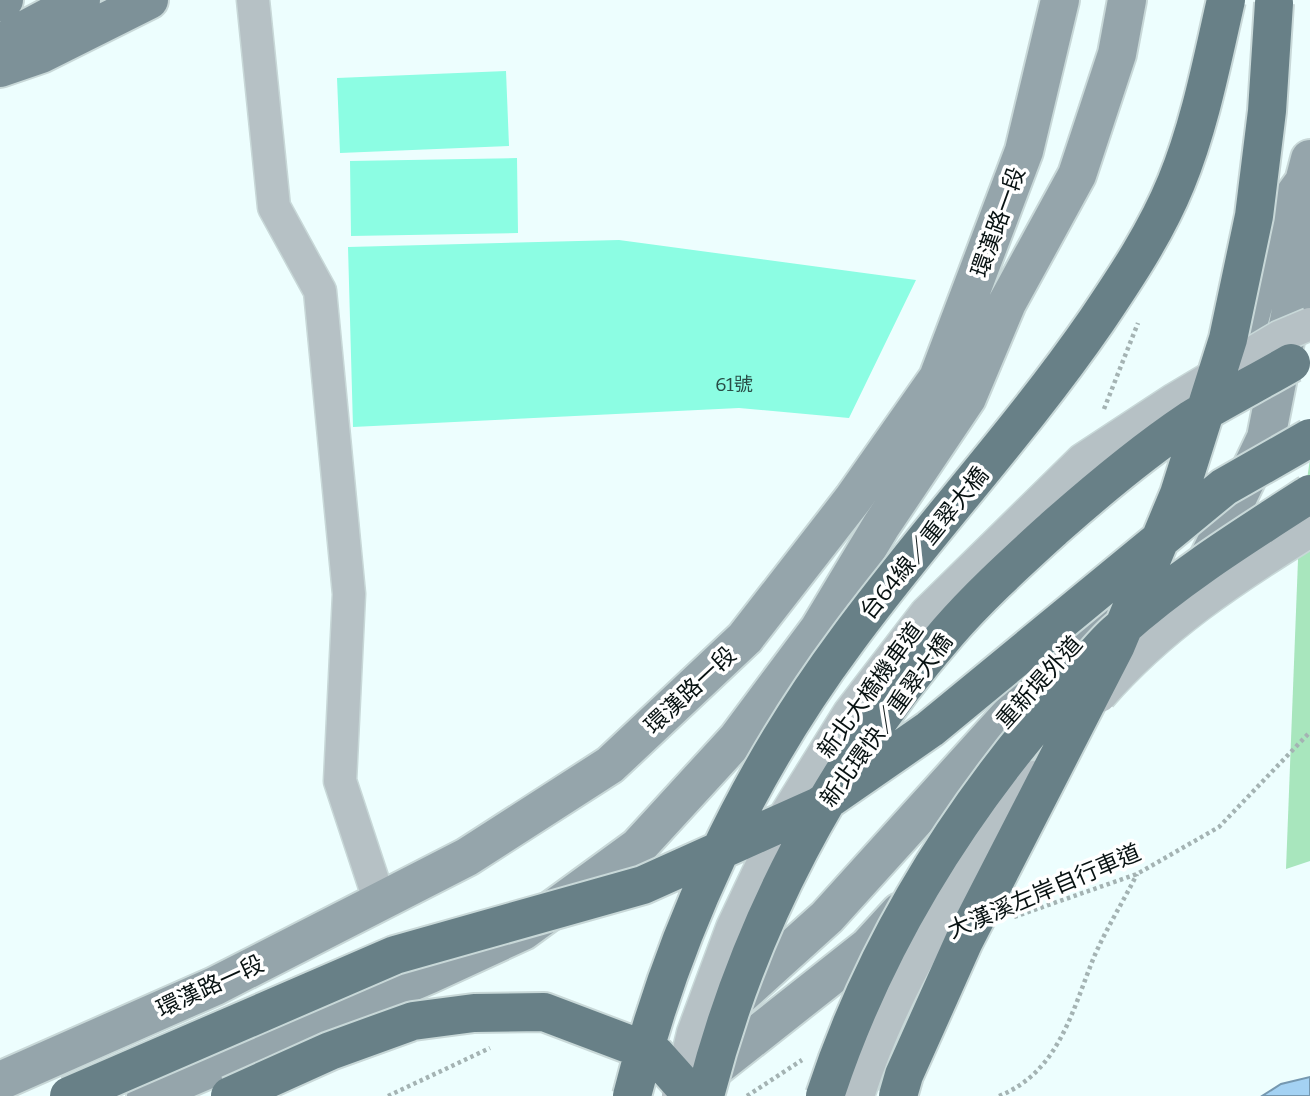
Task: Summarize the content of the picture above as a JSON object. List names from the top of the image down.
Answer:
{
  "streets": {
    "highway": ["台64線／重翠大橋", "新北環快／重翠大橋"],
    "street": ["環漢路一段", "重新堤外道", "新北大橋機車道"],
    "path": ["大漢溪左岸自行車道"]
  },
  "crossings": [
    ["重新堤外道", "新北大橋機車道"],
    ["重新堤外道", "新北環快／重翠大橋"],
    ["新北大橋機車道", "新北環快／重翠大橋"]
  ],
  "house_numbers": ["61號"]
}
